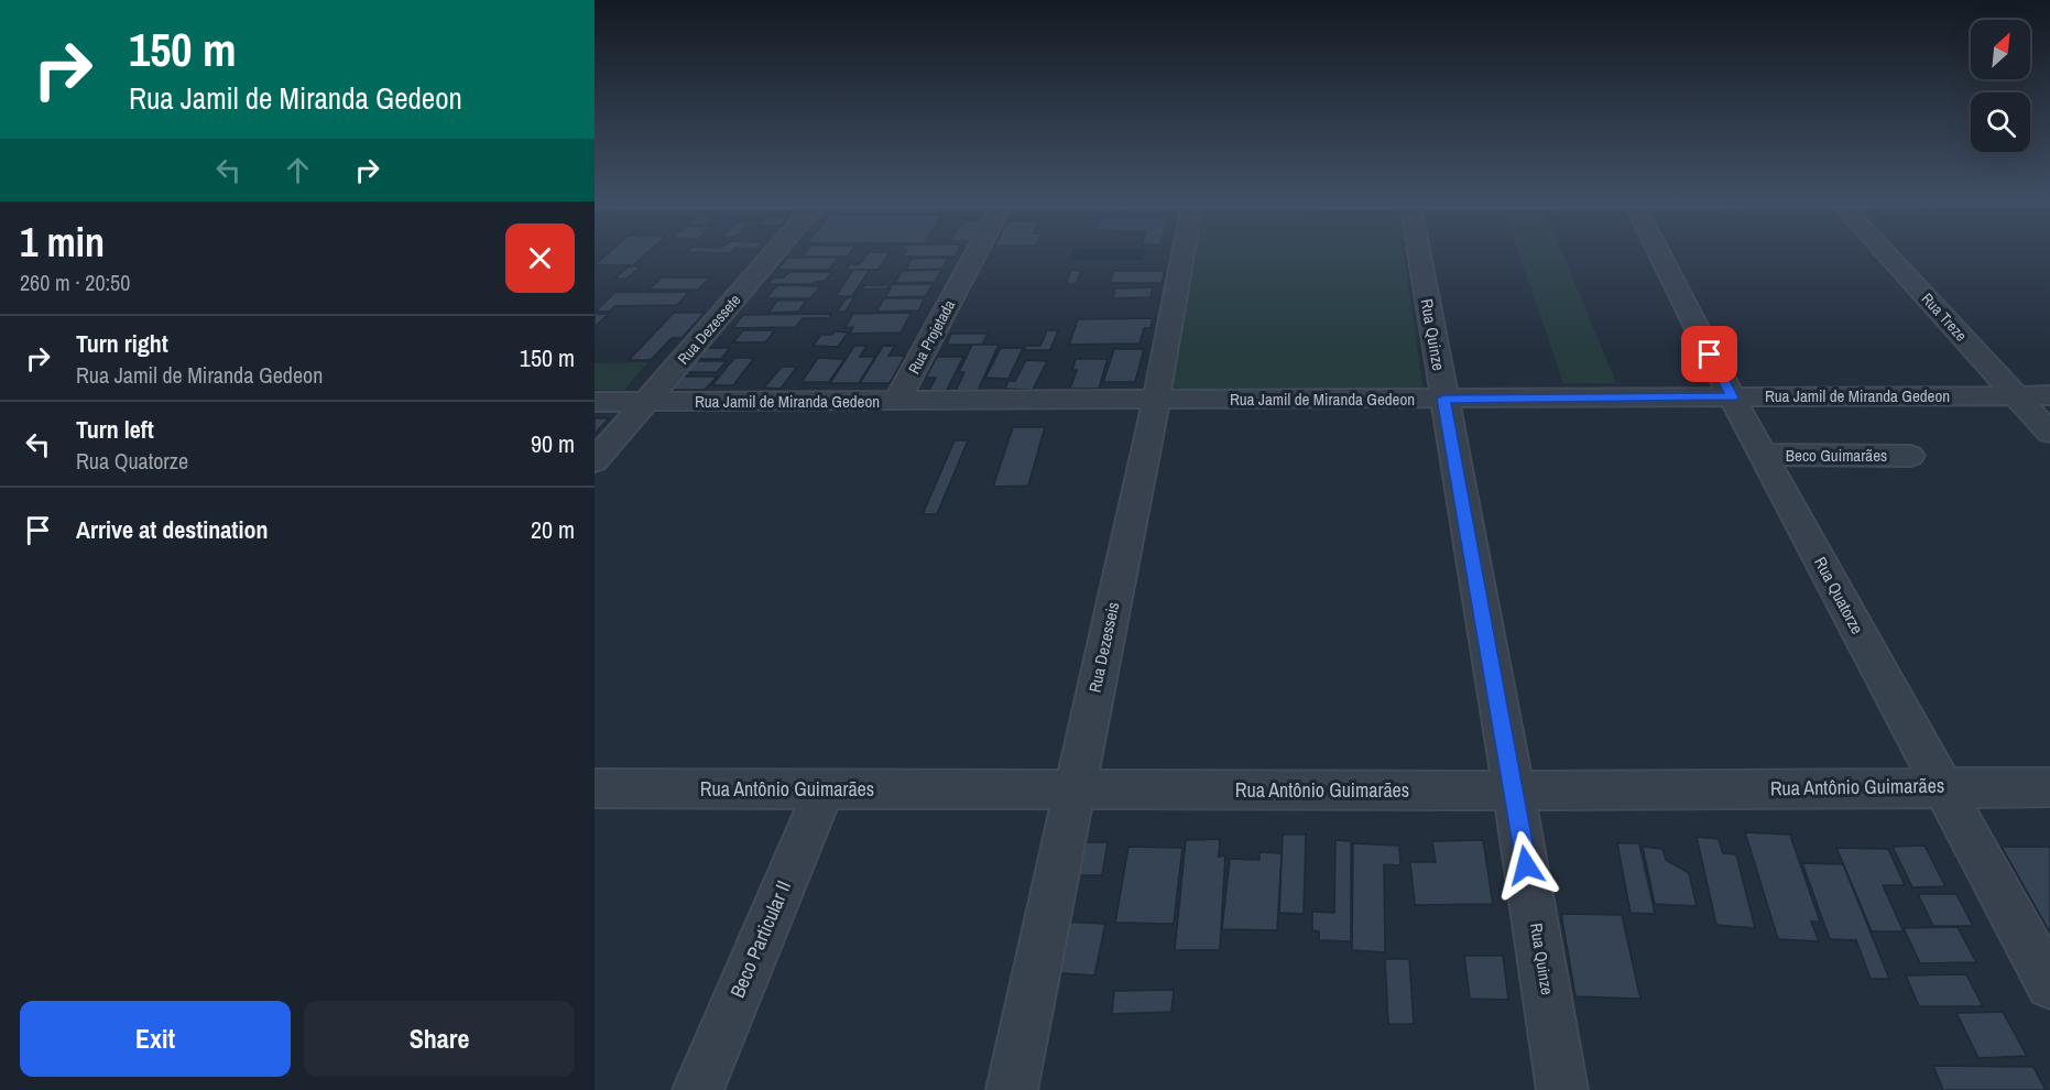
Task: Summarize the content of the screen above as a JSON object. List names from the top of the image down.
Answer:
{
  "streets": {
    "street": [
      "Rua Treze",
      "Rua Dezessete",
      "Rua Quinze",
      "Rua Projetada",
      "Rua Jamil de Miranda Gedeon",
      "Beco Guimarães",
      "Rua Quatorze",
      "Rua Dezesseis",
      "Rua Antônio Guimarães",
      "Beco Particular II"
    ]
  },
  "crossings": [
    ["Rua Treze", "Rua Jamil de Miranda Gedeon"],
    ["Rua Dezessete", "Rua Jamil de Miranda Gedeon"],
    ["Rua Quinze", "Rua Jamil de Miranda Gedeon"],
    ["Rua Quinze", "Rua Antônio Guimarães"],
    ["Rua Projetada", "Rua Jamil de Miranda Gedeon"],
    ["Rua Jamil de Miranda Gedeon", "Rua Quatorze"],
    ["Rua Jamil de Miranda Gedeon", "Rua Dezesseis"],
    ["Beco Guimarães", "Rua Quatorze"],
    ["Rua Quatorze", "Rua Antônio Guimarães"],
    ["Rua Dezesseis", "Rua Antônio Guimarães"],
    ["Rua Antônio Guimarães", "Beco Particular II"]
  ],
  "north": "top right",
  "page": {
    "turn": ["150 m", "Rua Jamil de Miranda Gedeon"],
    "heading": ["1 min", "260 m · 20:50"],
    "list": [
      {
        "name": "Turn right",
        "note": "Rua Jamil de Miranda Gedeon",
        "value": "150 m"
      },
      {
        "name": "Turn left",
        "note": "Rua Quatorze",
        "value": "90 m"
      },
      {
        "name": "Arrive at destination",
        "value": "20 m"
      }
    ],
    "buttons": ["Exit", "Share"]
  }
}
